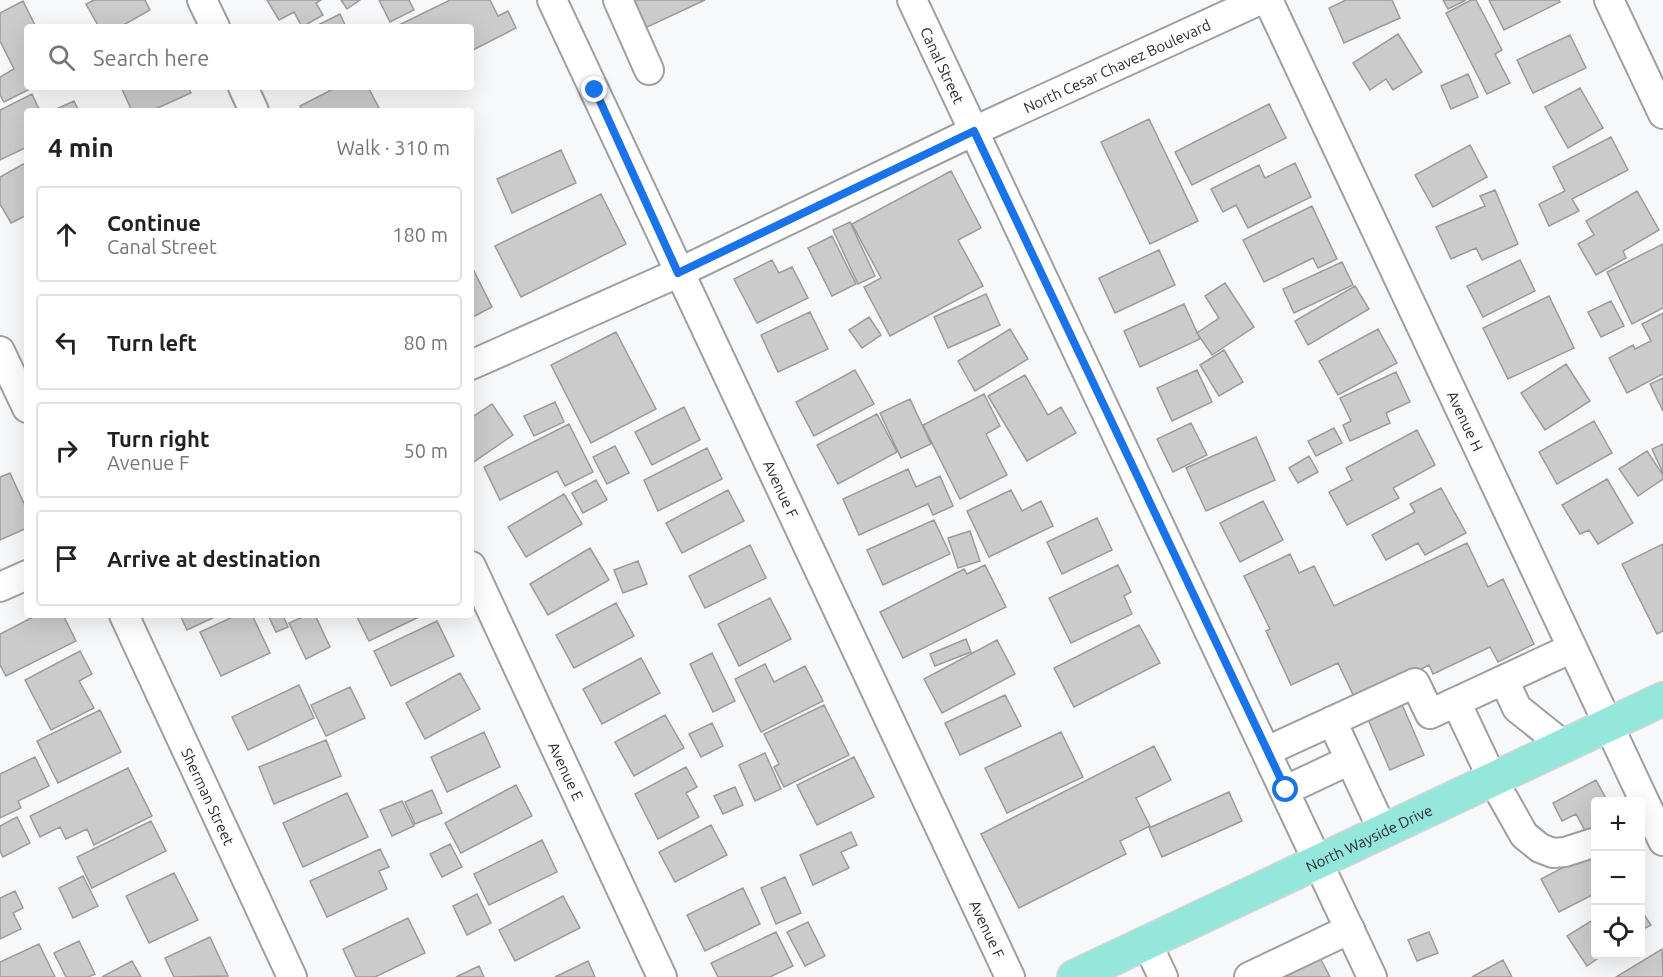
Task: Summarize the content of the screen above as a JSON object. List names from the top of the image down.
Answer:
{
  "streets": {
    "main road": ["North Wayside Drive"],
    "street": [
      "Canal Street",
      "North Cesar Chavez Boulevard",
      "Avenue H",
      "Avenue F",
      "Avenue E",
      "Sherman Street"
    ]
  },
  "crossings": [
    ["Canal Street", "North Cesar Chavez Boulevard"],
    ["Canal Street", "North Wayside Drive"],
    ["North Cesar Chavez Boulevard", "Avenue F"],
    ["Avenue H", "North Wayside Drive"]
  ],
  "page": {
    "search": "Search here",
    "heading": ["4 min", "Walk · 310 m"],
    "list": [
      ["Continue", "Canal Street", "180 m"],
      ["Turn left", "80 m"],
      ["Turn right", "Avenue F", "50 m"],
      "Arrive at destination"
    ],
    "map_buttons": ["+", "−"]
  }
}
